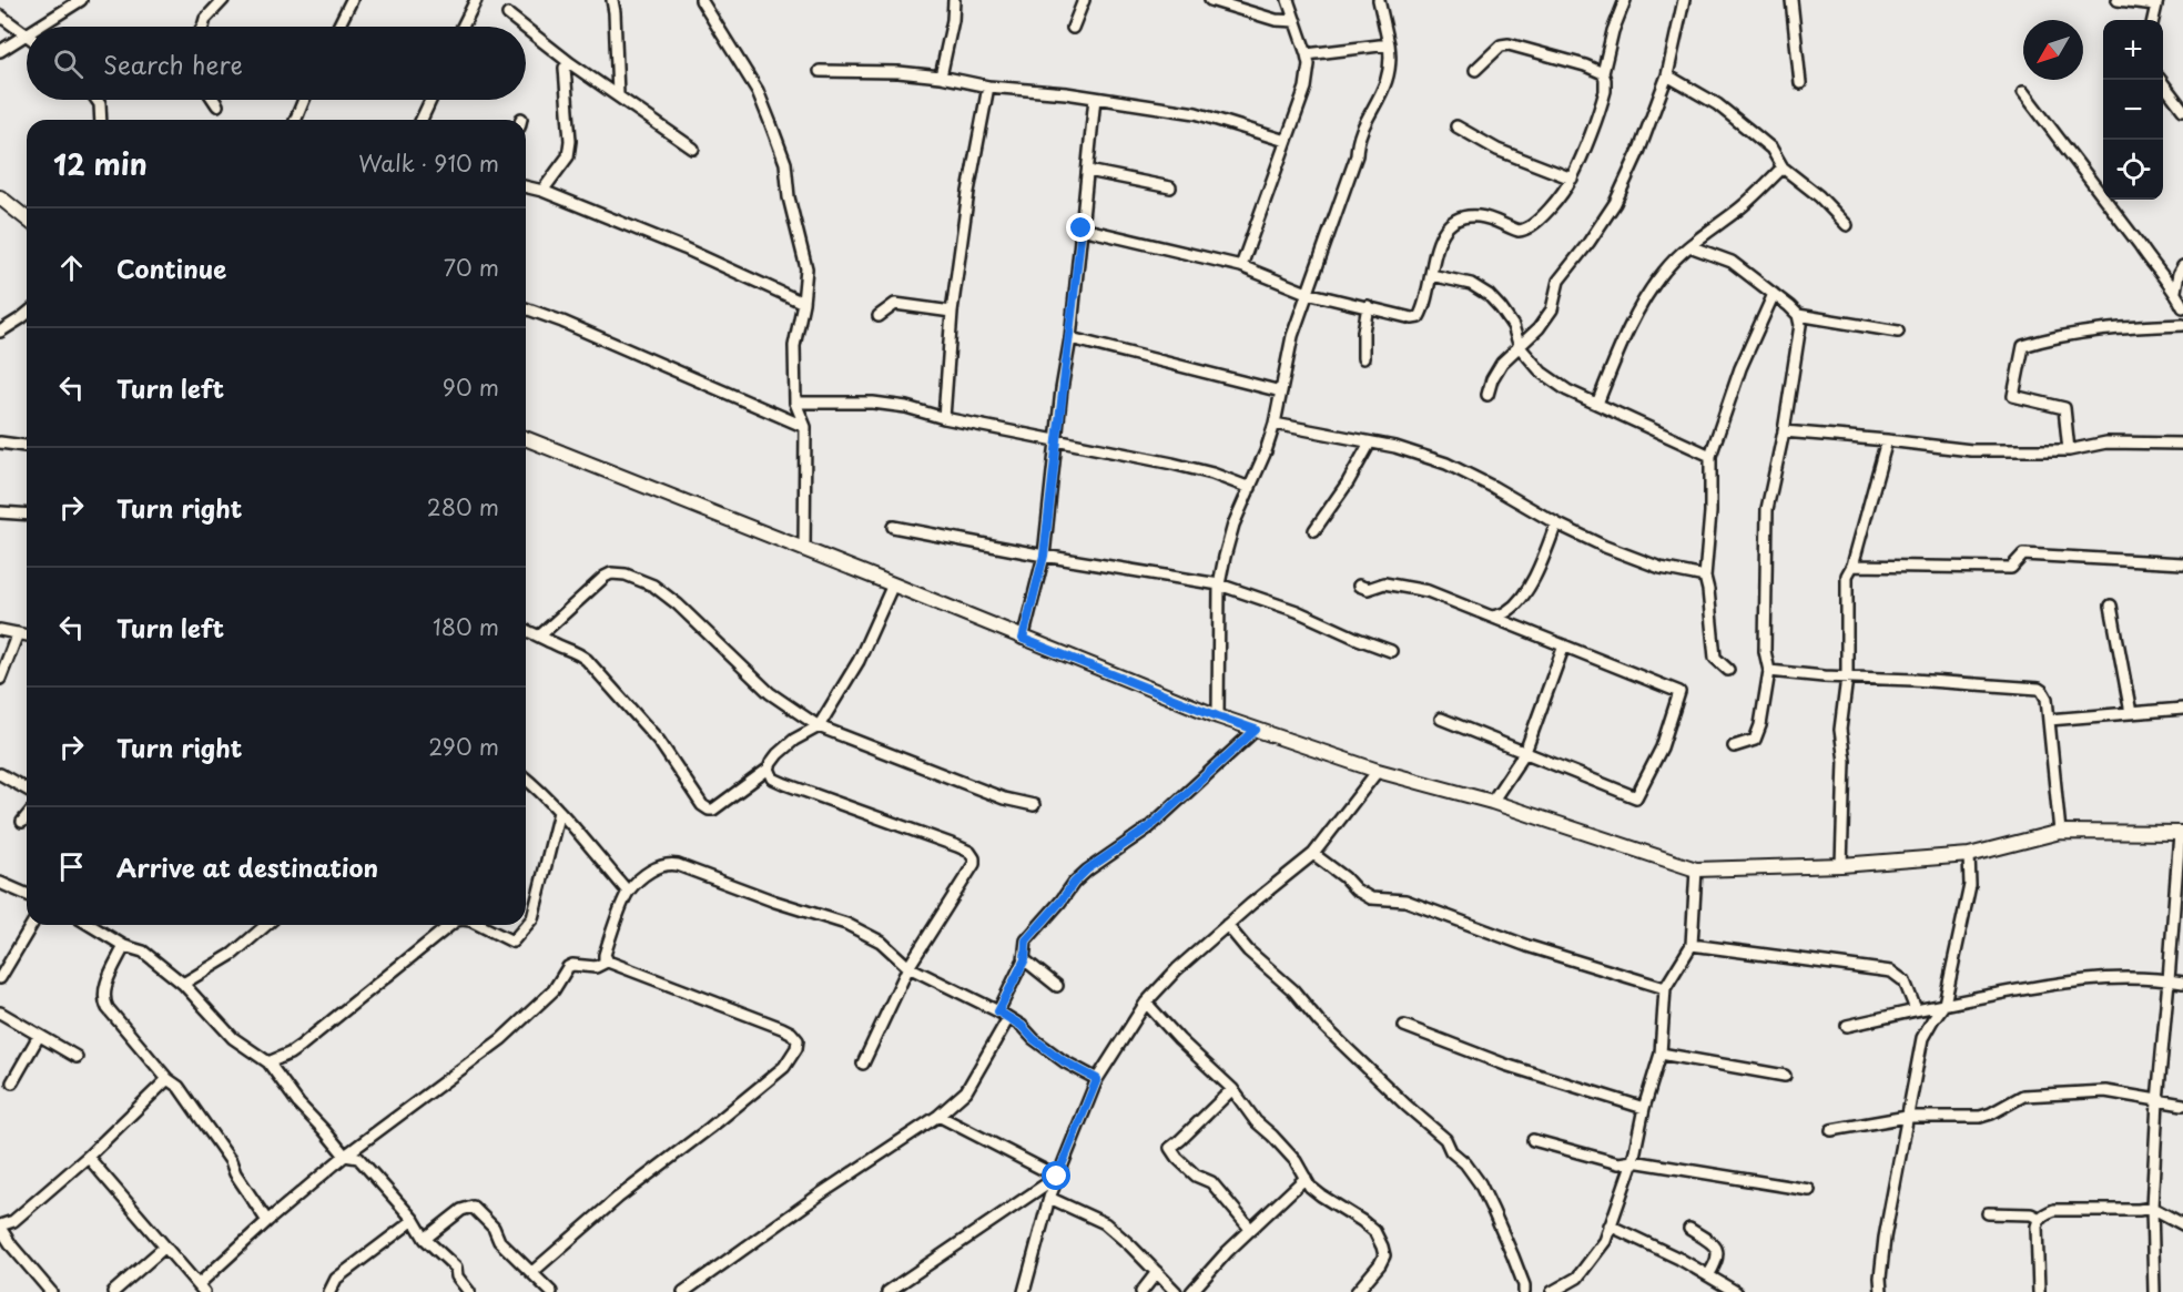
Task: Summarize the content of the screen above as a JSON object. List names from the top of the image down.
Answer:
{
  "north": "bottom left",
  "page": {
    "map_buttons": ["+", "−"],
    "search": "Search here",
    "heading": ["12 min", "Walk · 910 m"],
    "list": [
      ["Continue", "70 m"],
      ["Turn left", "90 m"],
      ["Turn right", "280 m"],
      ["Turn left", "180 m"],
      ["Turn right", "290 m"],
      "Arrive at destination"
    ]
  }
}
